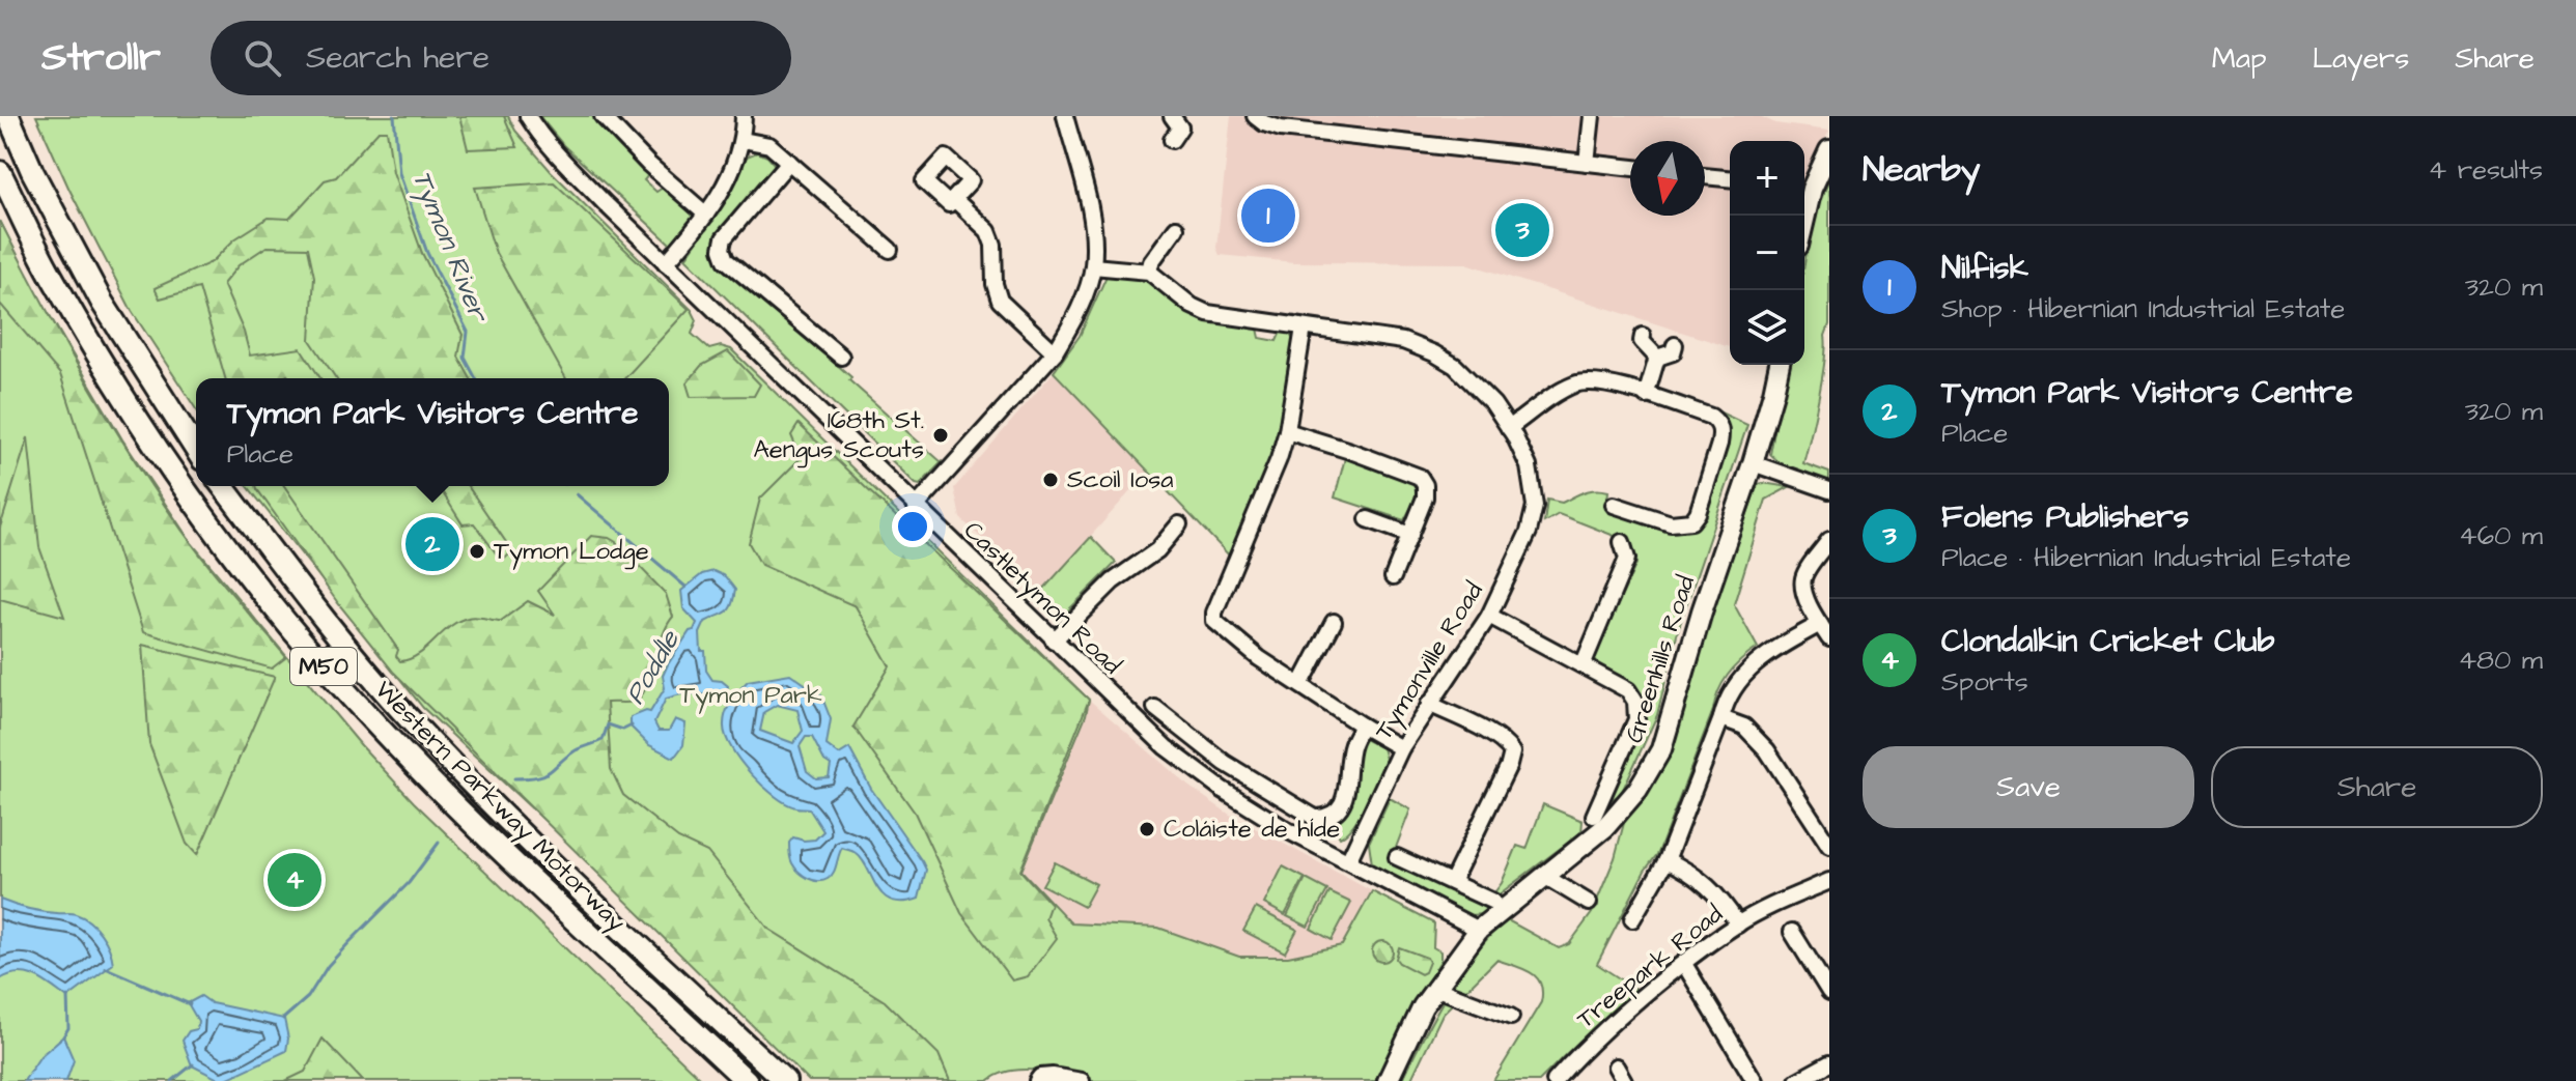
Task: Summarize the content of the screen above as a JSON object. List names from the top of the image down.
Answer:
{
  "streets": {
    "highway": ["M50", "Western Parkway Motorway"],
    "main road": ["Greenhills Road"],
    "street": ["Castletymon Road", "Tymonville Road", "Treepark Road"]
  },
  "crossings": [
    ["Castletymon Road", "Greenhills Road"],
    ["Castletymon Road", "Tymonville Road"]
  ],
  "water": ["Tymon River", "Poddle"],
  "parks": ["Tymon Park"],
  "places": [
    "168th St. Aengus Scouts",
    "Scoil Iosa",
    "Tymon Lodge",
    "Coláiste de hÍde"
  ],
  "north": "bottom",
  "page": {
    "header": "Strollr",
    "search": "Search here",
    "nav": ["Map", "Layers", "Share"],
    "heading": ["Nearby", "4 results"],
    "map_buttons": ["+", "−"],
    "pins": [
      "1",
      "3",
      "2",
      "4"
    ],
    "list": [
      {
        "mark": "1",
        "name": "Nilfisk",
        "note": "Shop · Hibernian Industrial Estate",
        "value": "320 m"
      },
      {
        "mark": "2",
        "name": "Tymon Park Visitors Centre",
        "note": "Place",
        "value": "320 m"
      },
      {
        "mark": "3",
        "name": "Folens Publishers",
        "note": "Place · Hibernian Industrial Estate",
        "value": "460 m"
      },
      {
        "mark": "4",
        "name": "Clondalkin Cricket Club",
        "note": "Sports",
        "value": "480 m"
      }
    ],
    "popup": ["Tymon Park Visitors Centre", "Place"],
    "buttons": ["Save", "Share"]
  }
}
